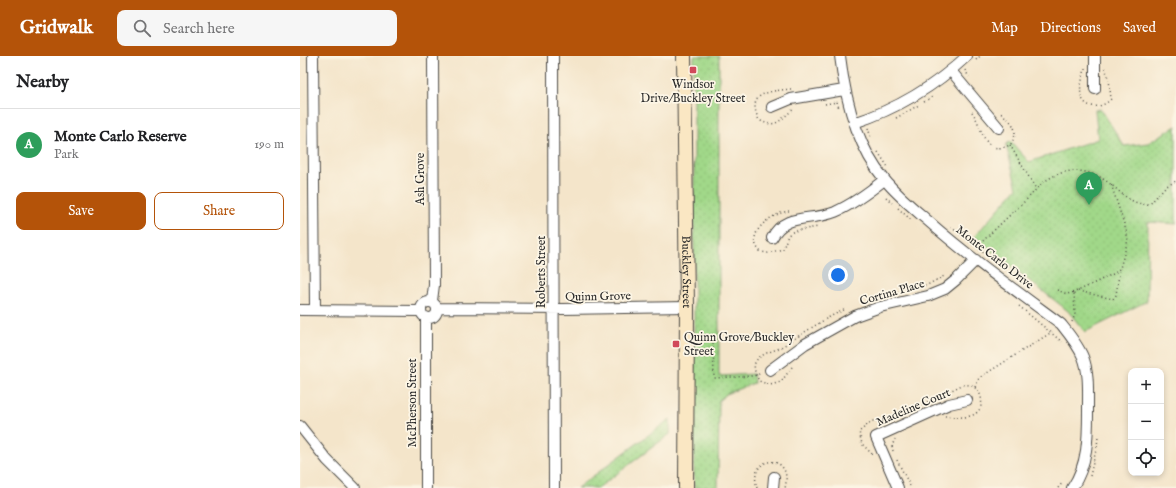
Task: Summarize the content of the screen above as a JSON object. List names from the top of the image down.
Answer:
{
  "streets": {
    "main road": ["Buckley Street"],
    "street": [
      "Ash Grove",
      "Monte Carlo Drive",
      "Roberts Street",
      "Cortina Place",
      "Quinn Grove",
      "McPherson Street",
      "Madeline Court"
    ]
  },
  "crossings": [
    ["Ash Grove", "Quinn Grove"],
    ["Monte Carlo Drive", "Cortina Place"],
    ["Roberts Street", "Quinn Grove"],
    ["Buckley Street", "Quinn Grove"]
  ],
  "places": {
    "transit": ["Windsor Drive/Buckley Street", "Quinn Grove/Buckley Street"]
  },
  "page": {
    "header": "Gridwalk",
    "search": "Search here",
    "nav": ["Map", "Directions", "Saved"],
    "heading": "Nearby",
    "list": [
      {
        "mark": "A",
        "name": "Monte Carlo Reserve",
        "note": "Park",
        "value": "190 m"
      }
    ],
    "pins": "A",
    "buttons": ["Save", "Share"],
    "map_buttons": ["+", "−"]
  }
}
